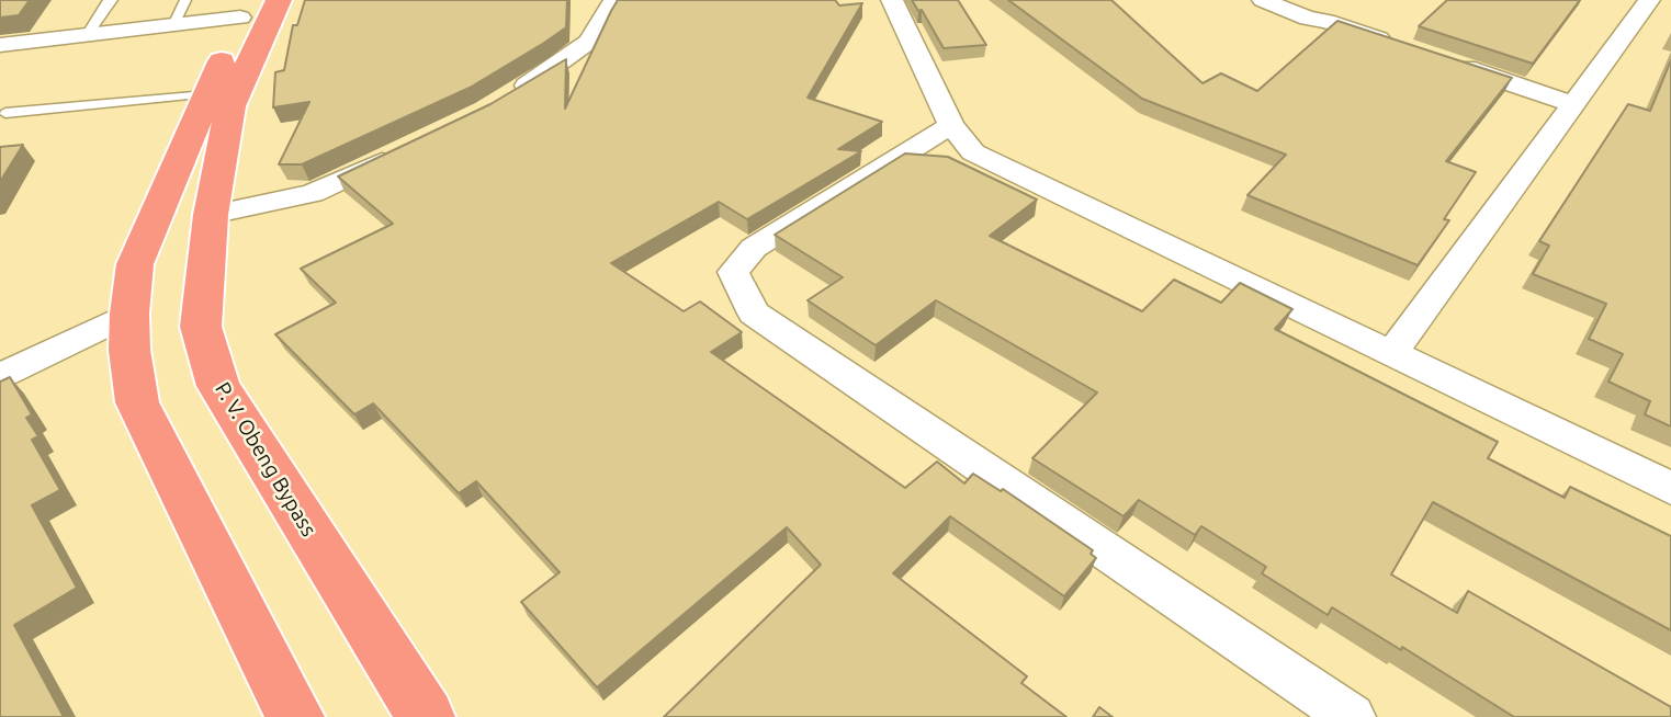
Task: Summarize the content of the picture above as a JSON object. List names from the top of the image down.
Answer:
{
  "streets": {
    "highway": ["P. V. Obeng Bypass"]
  }
}
